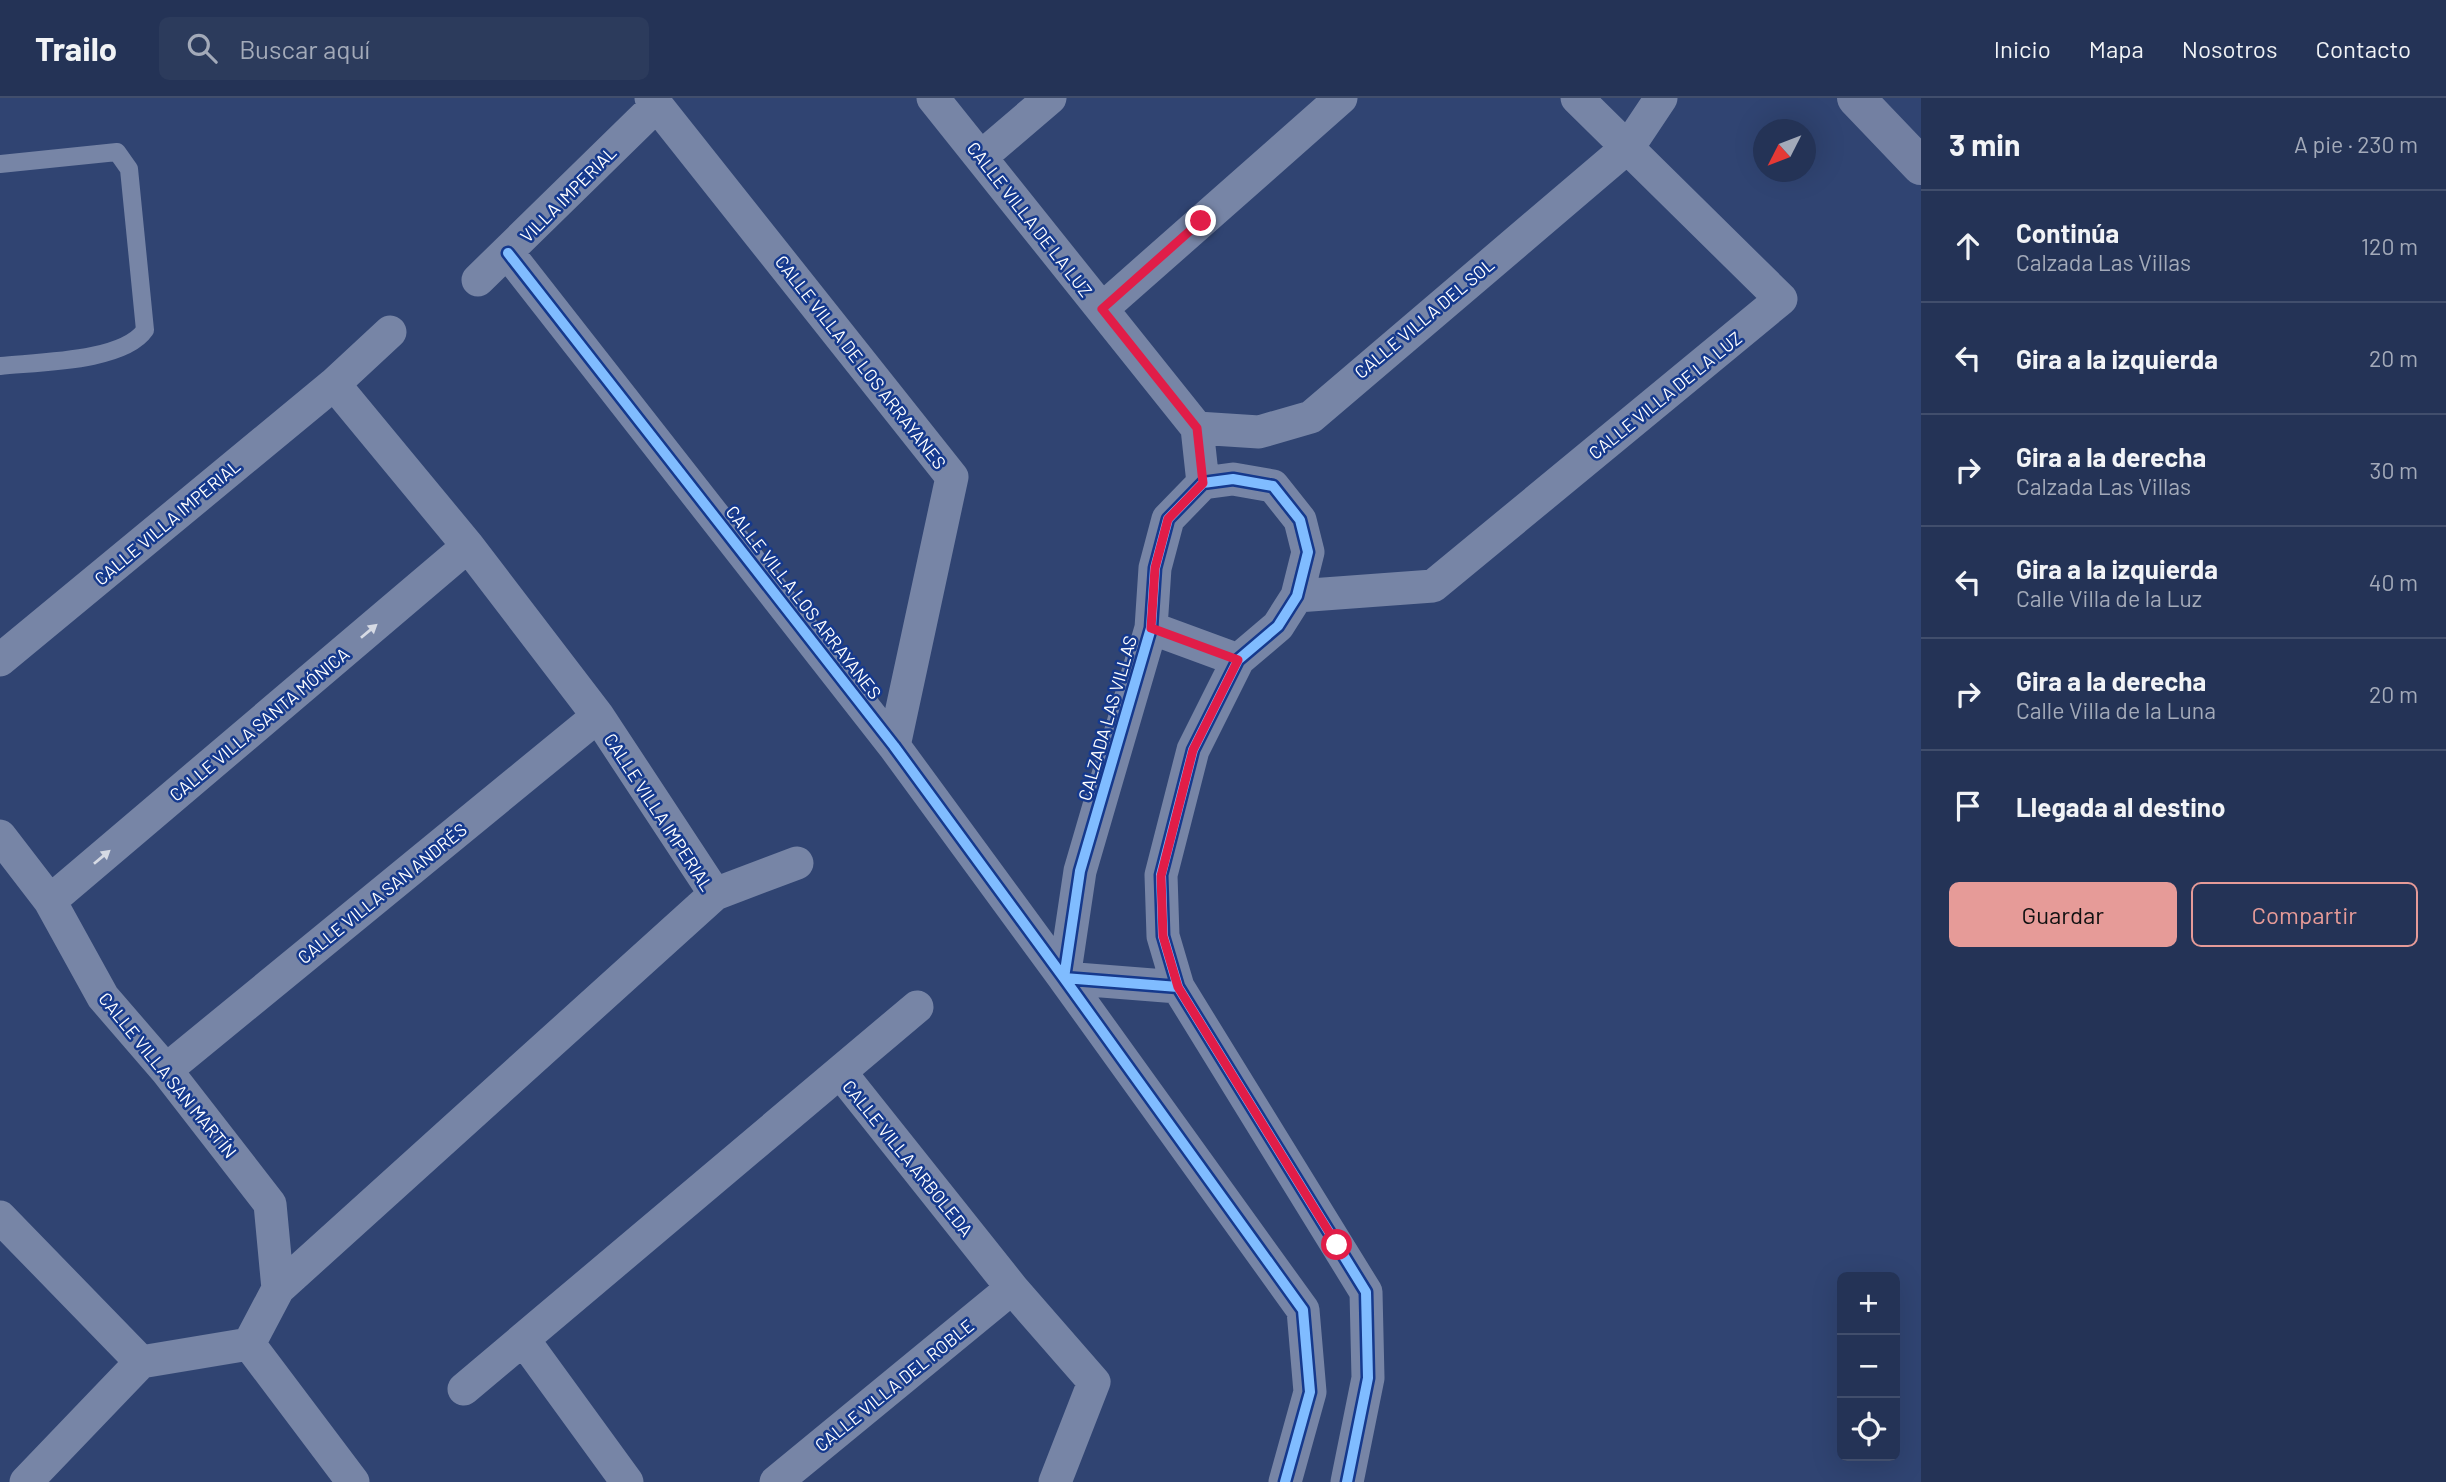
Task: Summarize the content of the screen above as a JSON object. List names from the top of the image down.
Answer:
{
  "streets": {
    "street": [
      "VILLA IMPERIAL",
      "CALLE VILLA DE LA LUZ",
      "CALLE VILLA DEL SOL",
      "CALLE VILLA DE LOS ARRAYANES",
      "CALLE VILLA IMPERIAL",
      "CALLE VILLA LOS ARRAYANES",
      "CALZADA LAS VILLAS",
      "CALLE VILLA SANTA MÓNICA",
      "CALLE VILLA SAN ANDRÉS",
      "CALLE VILLA SAN MARTÍN",
      "CALLE VILLA ARBOLEDA",
      "CALLE VILLA DEL ROBLE"
    ]
  },
  "crossings": [
    ["VILLA IMPERIAL", "CALLE VILLA DE LOS ARRAYANES"],
    ["VILLA IMPERIAL", "CALLE VILLA LOS ARRAYANES"],
    ["CALLE VILLA DE LA LUZ", "CALLE VILLA DEL SOL"],
    ["CALLE VILLA DE LA LUZ", "CALZADA LAS VILLAS"],
    ["CALLE VILLA DE LOS ARRAYANES", "CALLE VILLA LOS ARRAYANES"],
    ["CALLE VILLA IMPERIAL", "CALLE VILLA SANTA MÓNICA"],
    ["CALLE VILLA IMPERIAL", "CALLE VILLA SAN ANDRÉS"],
    ["CALLE VILLA IMPERIAL", "CALLE VILLA SAN MARTÍN"],
    ["CALLE VILLA LOS ARRAYANES", "CALZADA LAS VILLAS"],
    ["CALLE VILLA SANTA MÓNICA", "CALLE VILLA SAN MARTÍN"],
    ["CALLE VILLA SAN ANDRÉS", "CALLE VILLA SAN MARTÍN"],
    ["CALLE VILLA ARBOLEDA", "CALLE VILLA DEL ROBLE"]
  ],
  "one_way": ["CALLE VILLA SANTA MÓNICA"],
  "north": "bottom left",
  "page": {
    "header": "Trailo",
    "search": "Buscar aquí",
    "nav": [
      "Inicio",
      "Mapa",
      "Nosotros",
      "Contacto"
    ],
    "heading": ["3 min", "A pie · 230 m"],
    "list": [
      ["Continúa", "Calzada Las Villas", "120 m"],
      ["Gira a la izquierda", "20 m"],
      ["Gira a la derecha", "Calzada Las Villas", "30 m"],
      ["Gira a la izquierda", "Calle Villa de la Luz", "40 m"],
      ["Gira a la derecha", "Calle Villa de la Luna", "20 m"],
      "Llegada al destino"
    ],
    "buttons": ["Guardar", "Compartir"],
    "map_buttons": ["+", "−"]
  }
}
